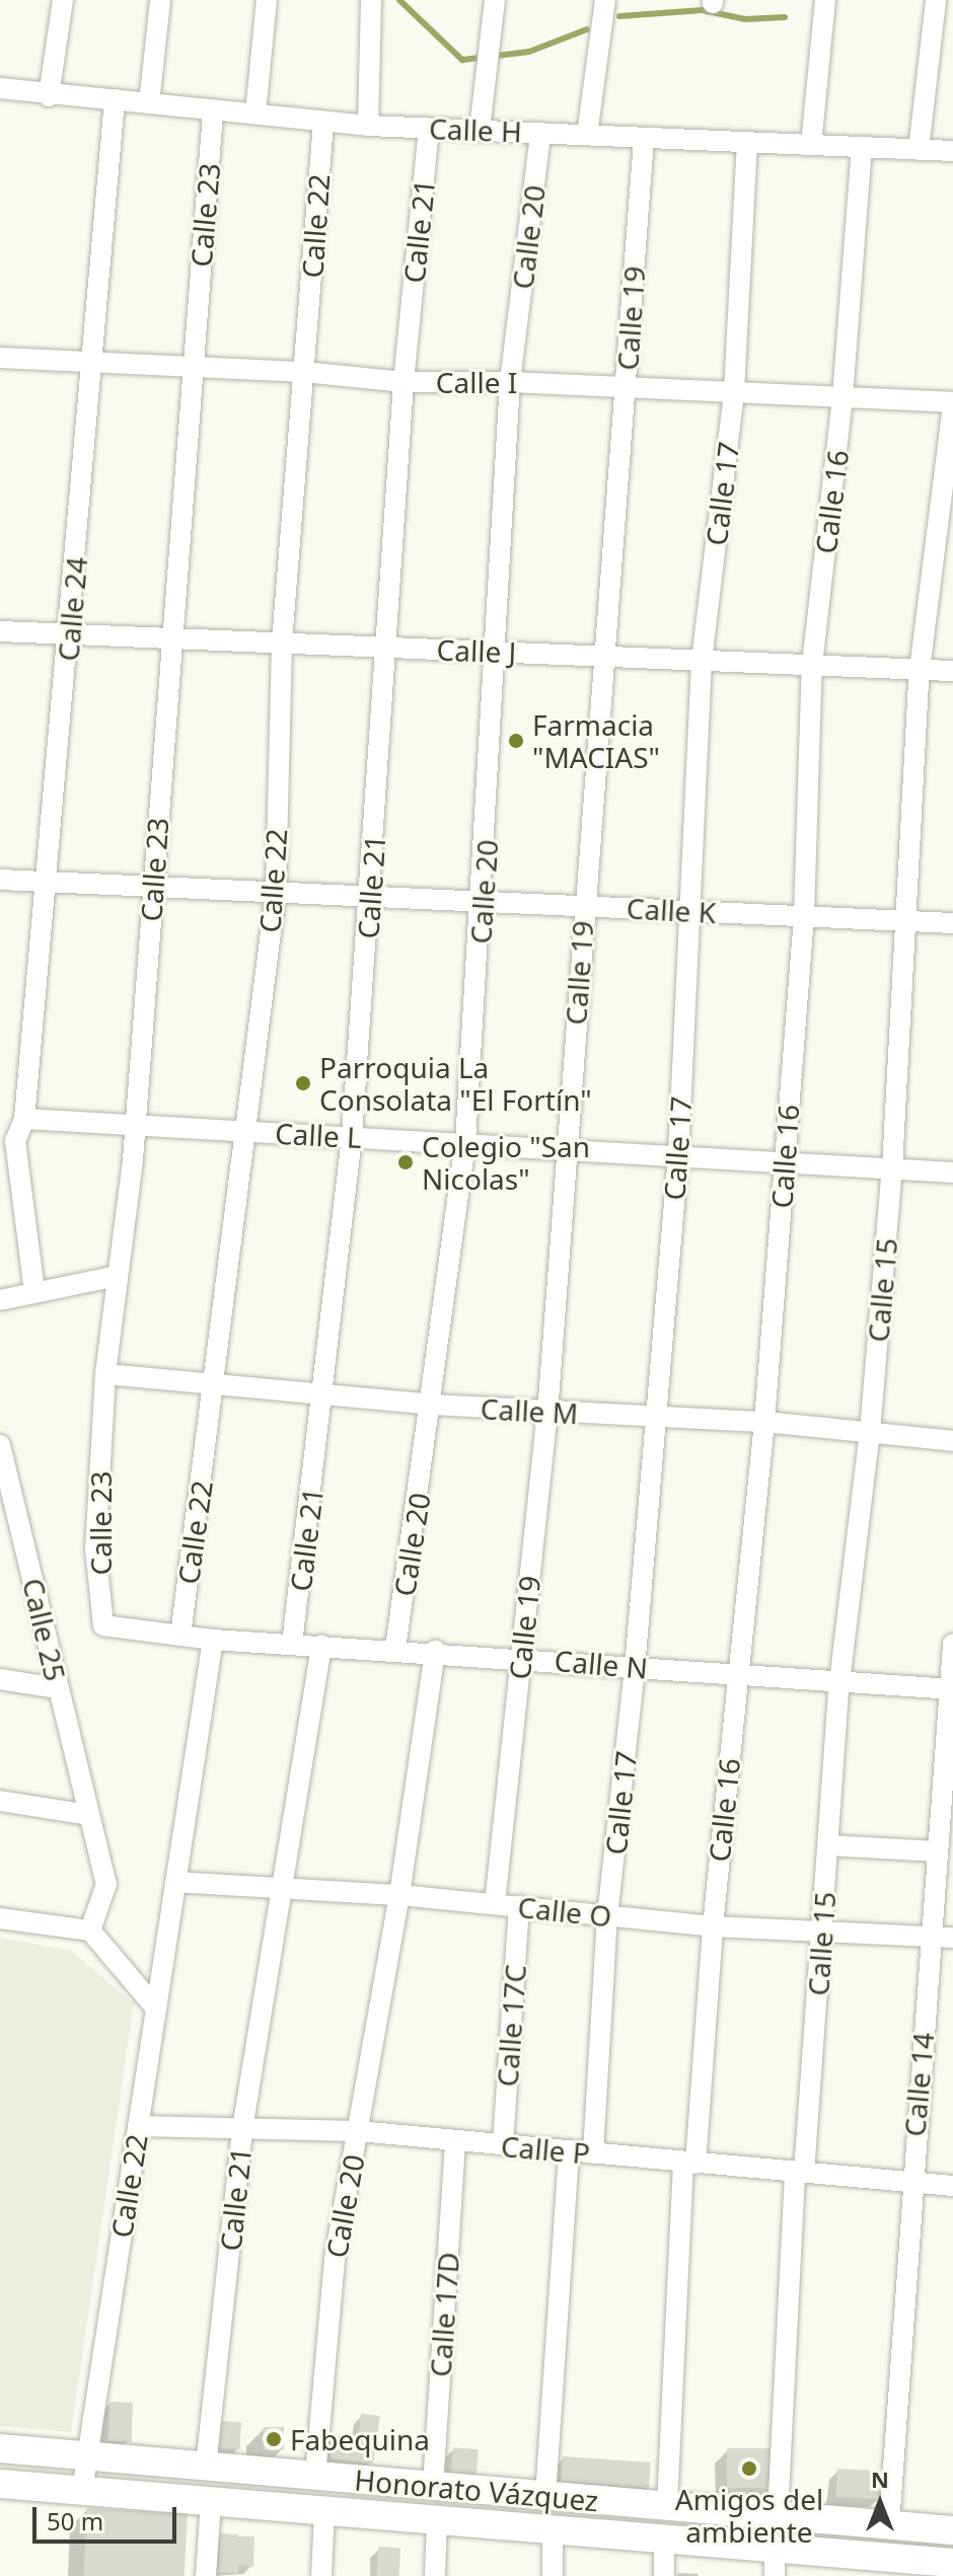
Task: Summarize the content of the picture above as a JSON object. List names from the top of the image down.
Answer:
{
  "streets": {
    "street": [
      "Calle H",
      "Calle 23",
      "Calle 22",
      "Calle 21",
      "Calle 20",
      "Calle 19",
      "Calle I",
      "Calle 17",
      "Calle 16",
      "Calle 24",
      "Calle J",
      "Calle K",
      "Calle L",
      "Calle 15",
      "Calle M",
      "Calle 25",
      "Calle N",
      "Calle O",
      "Calle 17C",
      "Calle 14",
      "Calle P",
      "Calle 17D",
      "Honorato Vázquez"
    ]
  },
  "crossings": [
    ["Calle H", "Calle 23"],
    ["Calle H", "Calle 22"],
    ["Calle H", "Calle 21"],
    ["Calle H", "Calle 20"],
    ["Calle H", "Calle 19"],
    ["Calle H", "Calle 17"],
    ["Calle H", "Calle 16"],
    ["Calle H", "Calle 24"],
    ["Calle 23", "Calle I"],
    ["Calle 23", "Calle J"],
    ["Calle 23", "Calle K"],
    ["Calle 23", "Calle L"],
    ["Calle 23", "Calle M"],
    ["Calle 23", "Calle N"],
    ["Calle 22", "Calle I"],
    ["Calle 22", "Calle J"],
    ["Calle 22", "Calle K"],
    ["Calle 22", "Calle L"],
    ["Calle 22", "Calle M"],
    ["Calle 22", "Calle N"],
    ["Calle 22", "Calle O"],
    ["Calle 22", "Calle P"],
    ["Calle 22", "Honorato Vázquez"],
    ["Calle 21", "Calle I"],
    ["Calle 21", "Calle J"],
    ["Calle 21", "Calle K"],
    ["Calle 21", "Calle L"],
    ["Calle 21", "Calle M"],
    ["Calle 21", "Calle N"],
    ["Calle 21", "Calle O"],
    ["Calle 21", "Calle P"],
    ["Calle 21", "Honorato Vázquez"],
    ["Calle 20", "Calle I"],
    ["Calle 20", "Calle J"],
    ["Calle 20", "Calle K"],
    ["Calle 20", "Calle L"],
    ["Calle 20", "Calle M"],
    ["Calle 20", "Calle N"],
    ["Calle 20", "Calle O"],
    ["Calle 20", "Calle P"],
    ["Calle 20", "Honorato Vázquez"],
    ["Calle 19", "Calle I"],
    ["Calle 19", "Calle J"],
    ["Calle 19", "Calle K"],
    ["Calle 19", "Calle L"],
    ["Calle 19", "Calle M"],
    ["Calle 19", "Calle N"],
    ["Calle 19", "Calle O"],
    ["Calle I", "Calle 17"],
    ["Calle I", "Calle 16"],
    ["Calle I", "Calle 24"],
    ["Calle I", "Calle 15"],
    ["Calle 17", "Calle J"],
    ["Calle 17", "Calle K"],
    ["Calle 17", "Calle L"],
    ["Calle 17", "Calle M"],
    ["Calle 17", "Calle N"],
    ["Calle 17", "Calle O"],
    ["Calle 17", "Calle P"],
    ["Calle 16", "Calle J"],
    ["Calle 16", "Calle K"],
    ["Calle 16", "Calle L"],
    ["Calle 16", "Calle M"],
    ["Calle 16", "Calle N"],
    ["Calle 16", "Calle O"],
    ["Calle 16", "Calle P"],
    ["Calle 16", "Honorato Vázquez"],
    ["Calle 24", "Calle J"],
    ["Calle 24", "Calle K"],
    ["Calle 24", "Calle L"],
    ["Calle J", "Calle 15"],
    ["Calle K", "Calle 15"],
    ["Calle L", "Calle 15"],
    ["Calle 15", "Calle M"],
    ["Calle 15", "Calle N"],
    ["Calle 15", "Calle O"],
    ["Calle 15", "Calle P"],
    ["Calle 15", "Honorato Vázquez"],
    ["Calle N", "Calle 14"],
    ["Calle O", "Calle 17C"],
    ["Calle O", "Calle 14"],
    ["Calle 17C", "Calle P"],
    ["Calle 14", "Calle P"],
    ["Calle 14", "Honorato Vázquez"],
    ["Calle P", "Calle 17D"],
    ["Calle 17D", "Honorato Vázquez"]
  ],
  "places": [
    "Farmacia \"MACIAS\"",
    "Parroquia La Consolata \"El Fortín\"",
    "Colegio \"San Nicolas\"",
    "Fabequina",
    "Amigos del ambiente"
  ],
  "scale_bar": "50 m",
  "north": "top"
}
